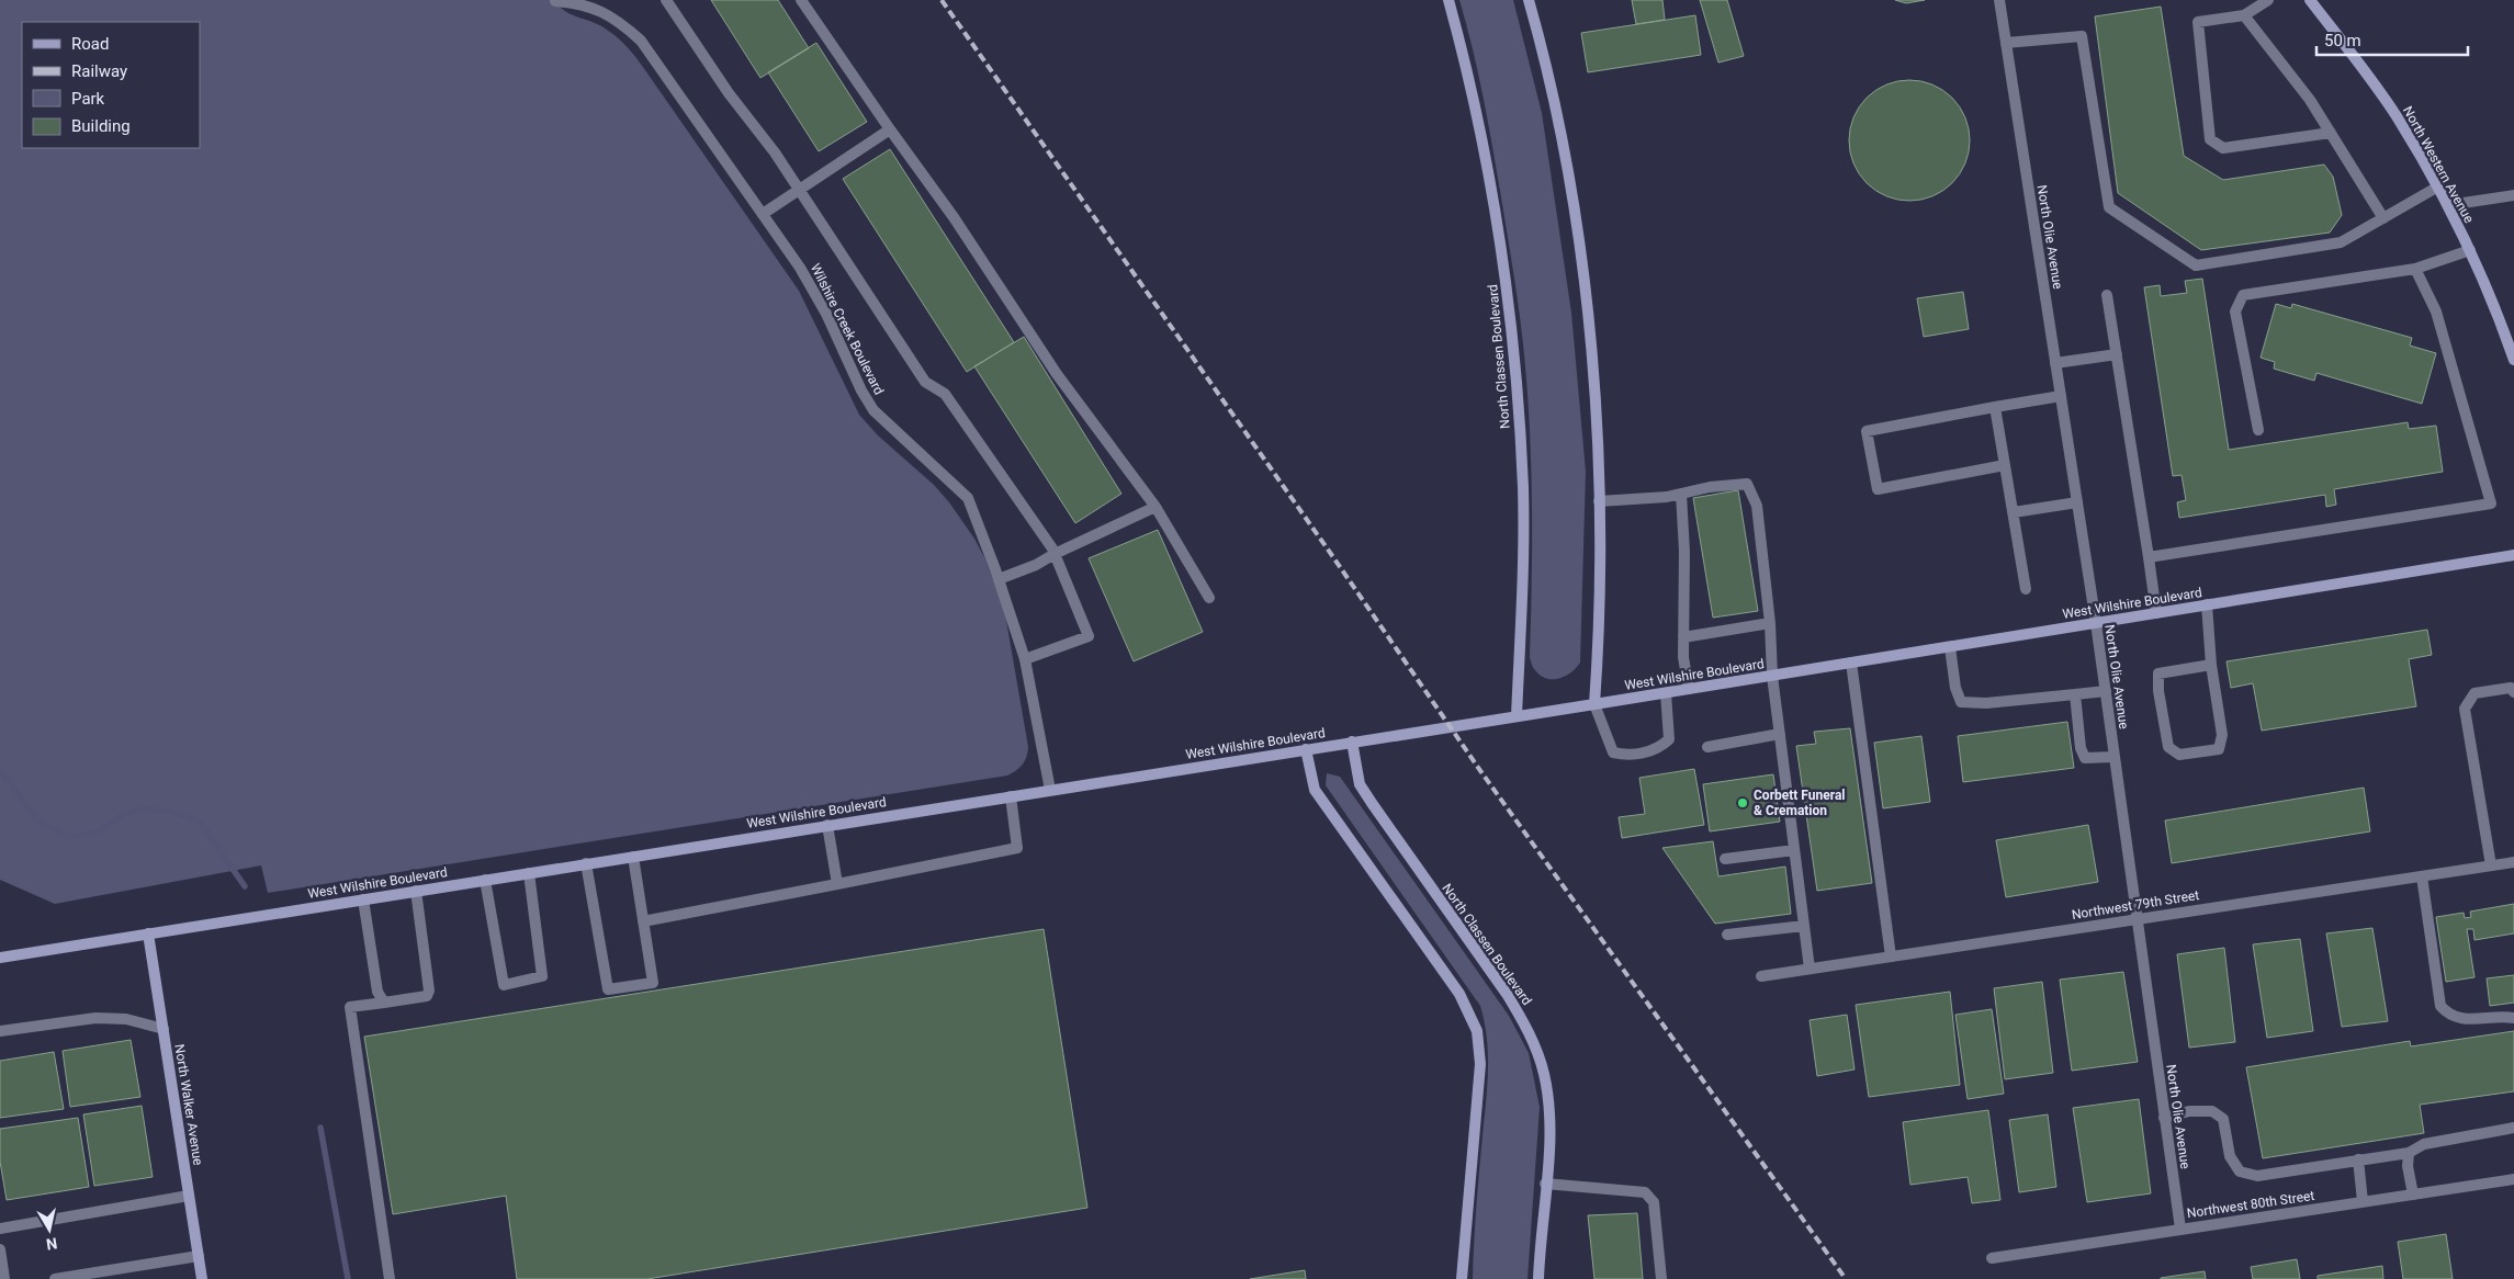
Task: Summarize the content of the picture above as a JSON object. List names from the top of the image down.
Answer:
{
  "streets": {
    "main road": [
      "North Western Avenue",
      "North Classen Boulevard",
      "West Wilshire Boulevard",
      "North Walker Avenue"
    ],
    "street": [
      "North Olie Avenue",
      "Wilshire Creek Boulevard",
      "Northwest 79th Street",
      "Northwest 80th Street"
    ]
  },
  "crossings": [
    ["North Olie Avenue", "West Wilshire Boulevard"],
    ["North Olie Avenue", "Northwest 79th Street"],
    ["North Olie Avenue", "Northwest 80th Street"],
    ["Wilshire Creek Boulevard", "West Wilshire Boulevard"],
    ["North Classen Boulevard", "West Wilshire Boulevard"],
    ["West Wilshire Boulevard", "North Walker Avenue"]
  ],
  "places": ["Corbett Funeral & Cremation"],
  "legend": [
    "Road",
    "Railway",
    "Park",
    "Building"
  ],
  "scale_bar": "50 m",
  "north": "bottom"
}
